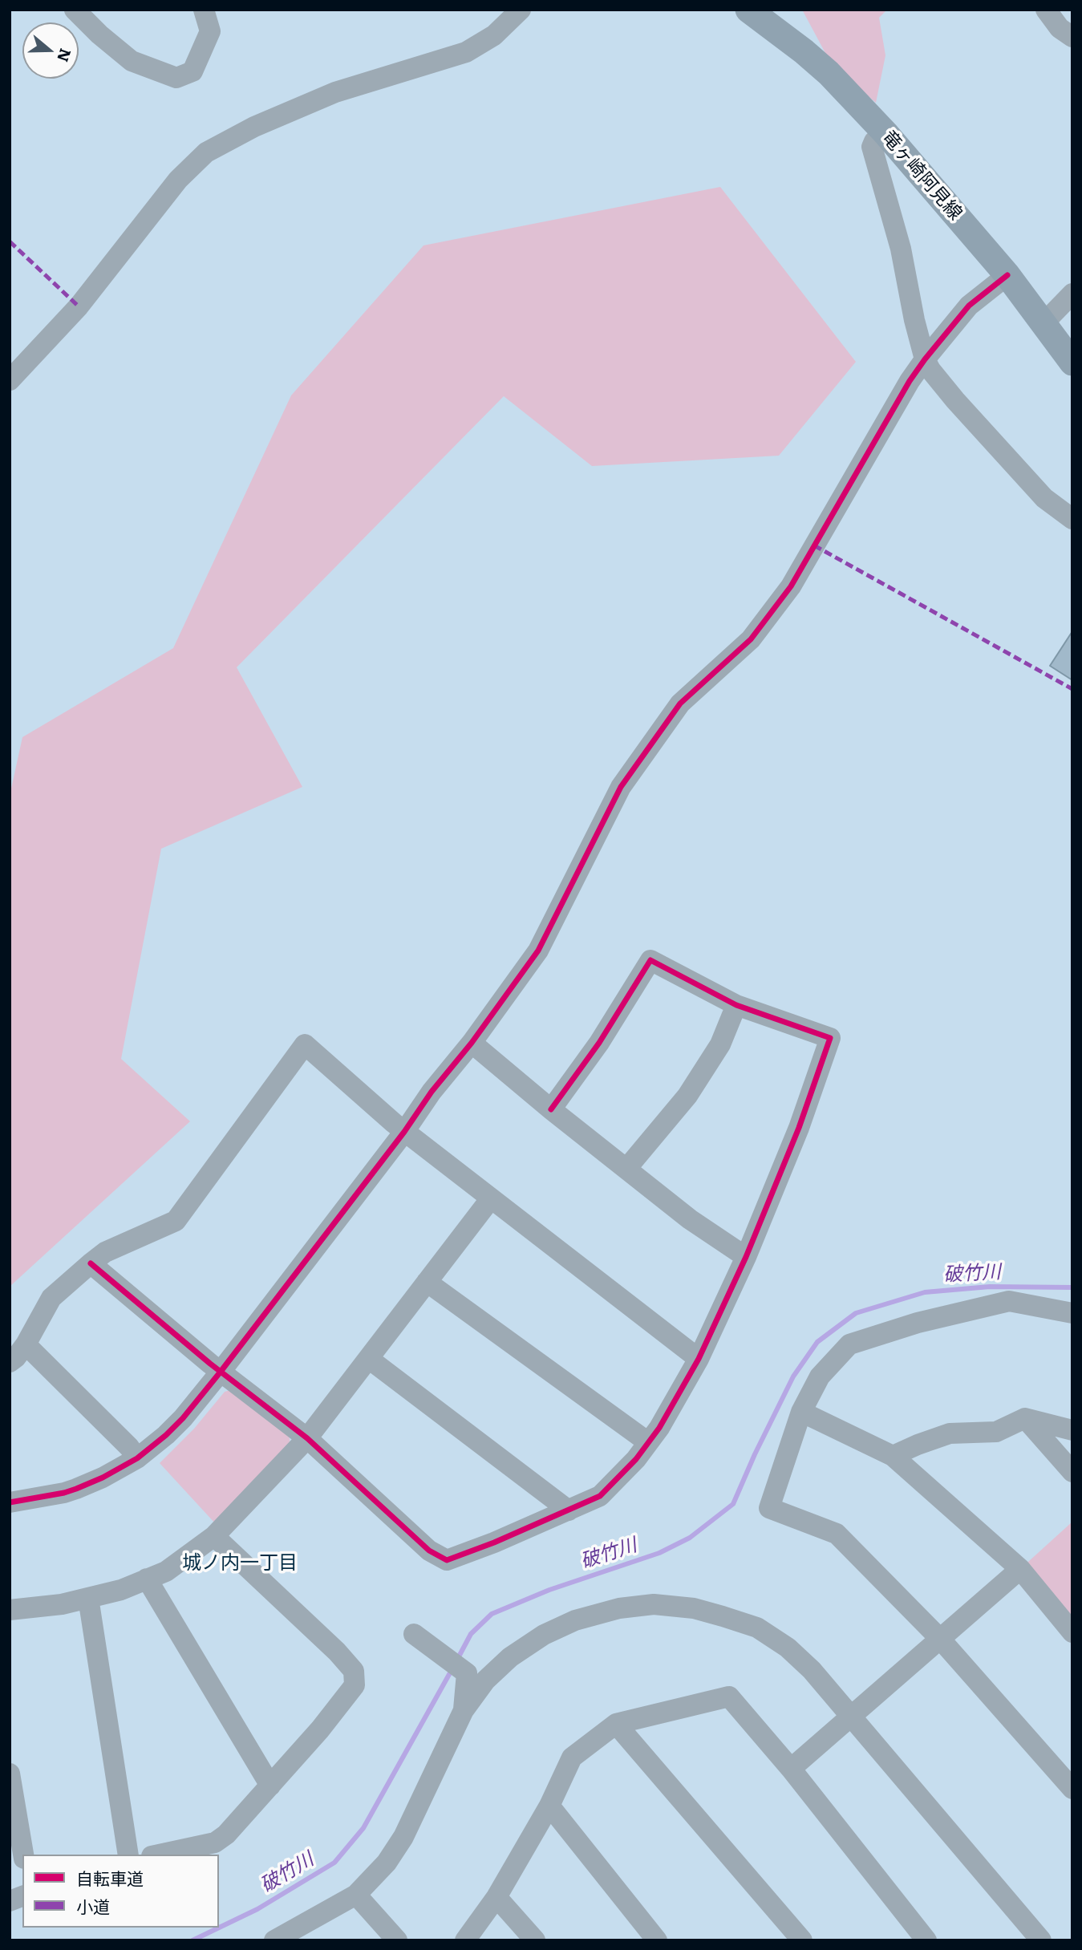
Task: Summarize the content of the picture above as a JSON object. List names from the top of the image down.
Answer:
{
  "streets": {
    "main road": ["竜ヶ崎阿見線"]
  },
  "districts": ["城ノ内一丁目"],
  "water": ["破竹川"],
  "legend": ["自転車道", "小道"],
  "north": "right"
}
